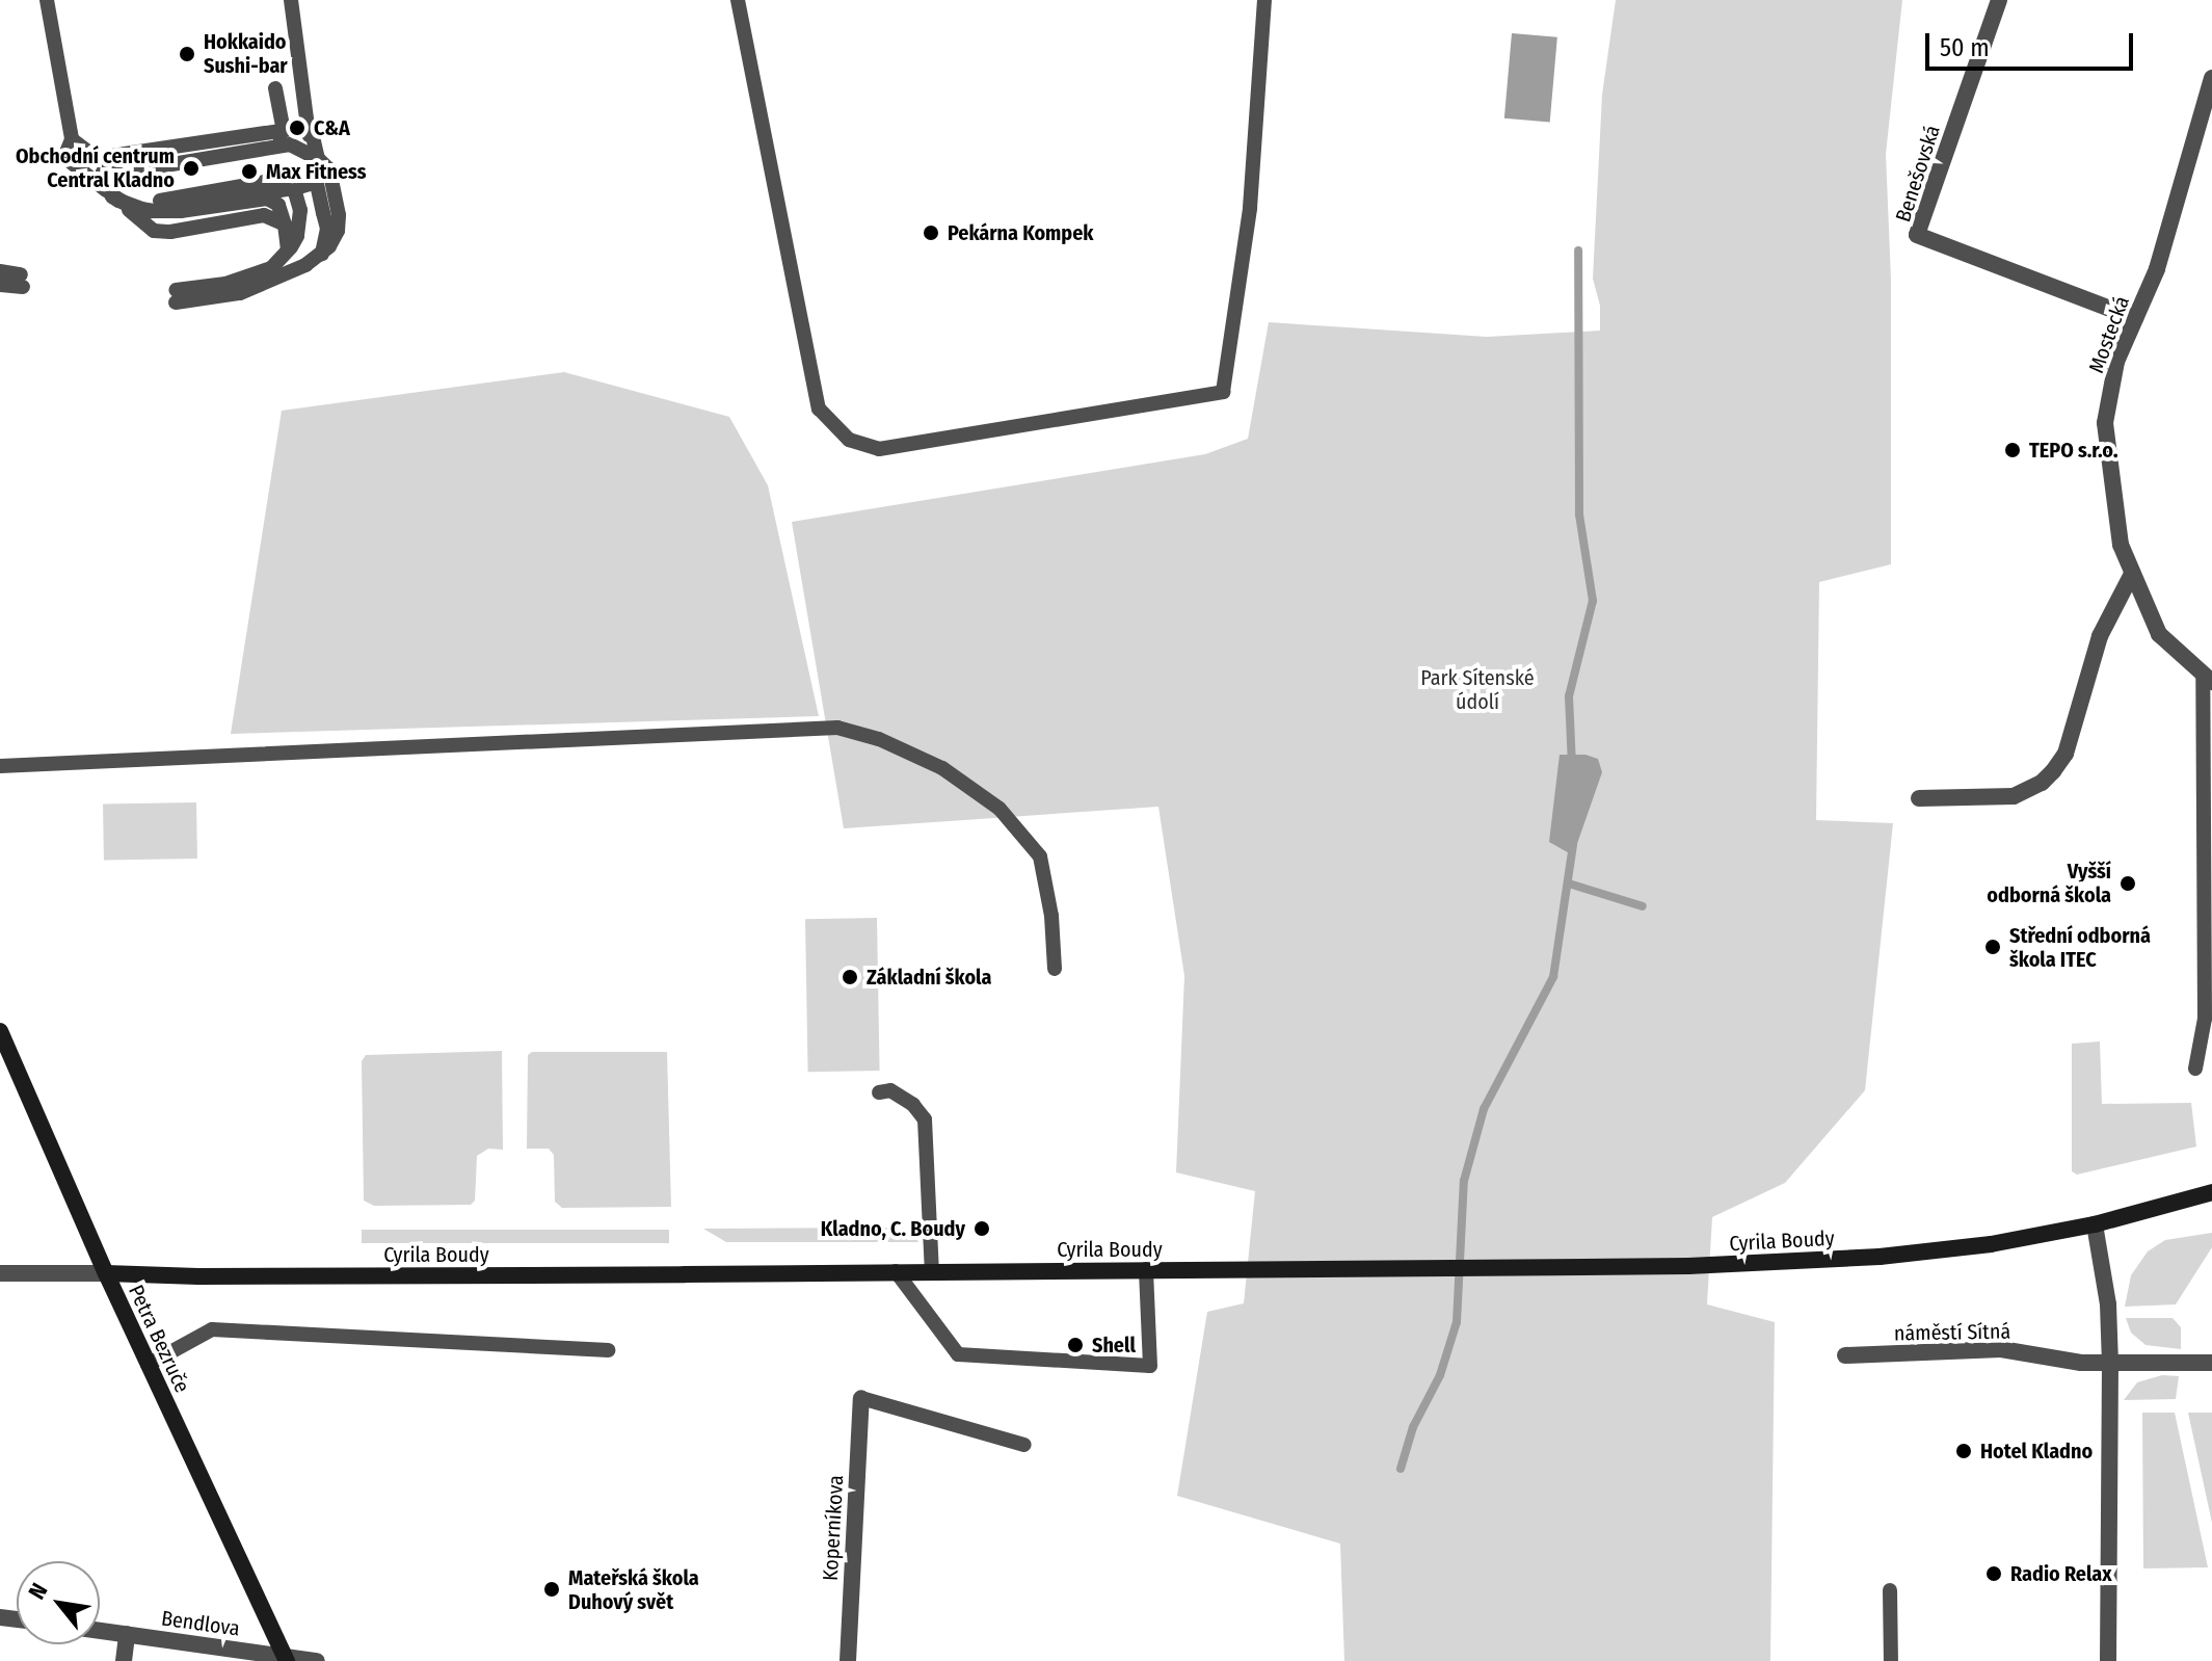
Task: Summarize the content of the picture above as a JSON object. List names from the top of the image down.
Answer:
{
  "streets": {
    "street": [
      "Benešovská",
      "Mostecká",
      "Cyrila Boudy",
      "náměstí Sítná",
      "Petra Bezruče",
      "Koperníkova",
      "Bendlova"
    ]
  },
  "crossings": [
    ["Benešovská", "Mostecká"],
    ["Cyrila Boudy", "Petra Bezruče"],
    ["Petra Bezruče", "Bendlova"]
  ],
  "parks": ["Park Sítenské údolí"],
  "places": [
    "Hokkaido Sushi-bar",
    "C&A",
    "Obchodní centrum Central Kladno",
    "Max Fitness",
    "Pekárna Kompek",
    "TEPO s.r.o.",
    "Vyšší odborná škola",
    "Střední odborná škola ITEC",
    "Základní škola",
    "Kladno, C. Boudy",
    "Shell",
    "Hotel Kladno",
    "Radio Relax",
    "Mateřská škola Duhový svět"
  ],
  "scale_bar": "50 m",
  "north": "top left"
}
